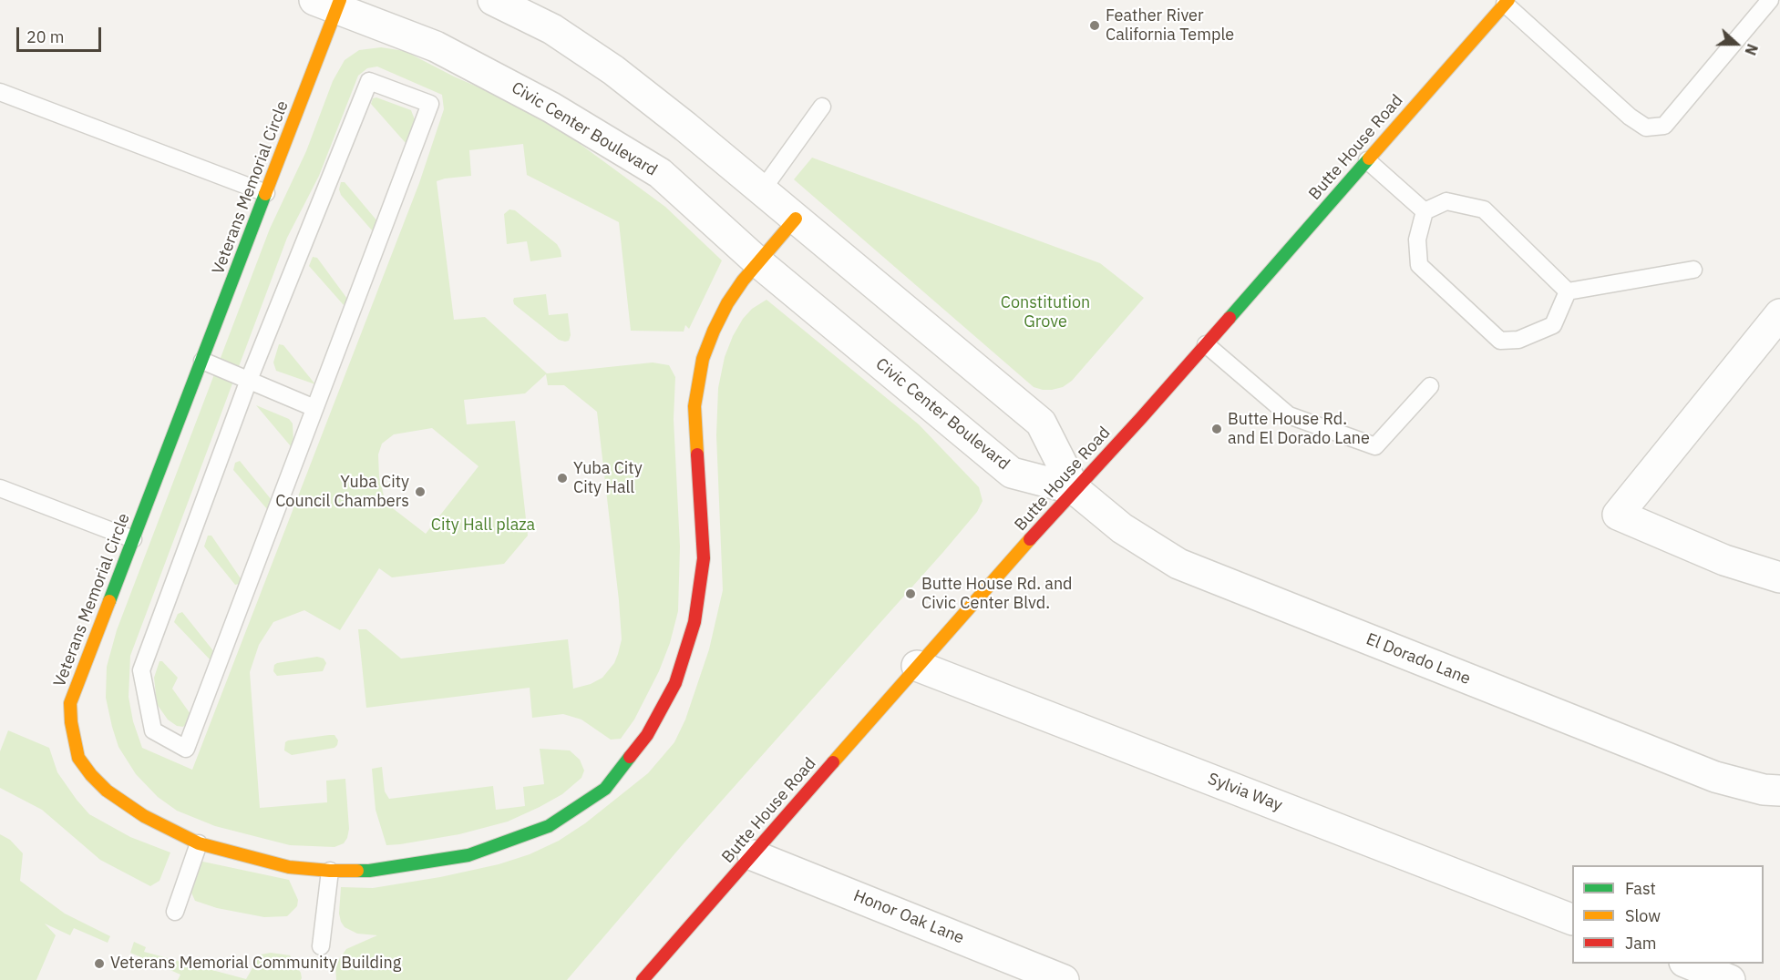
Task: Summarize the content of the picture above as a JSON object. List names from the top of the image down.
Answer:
{
  "streets": {
    "street": [
      "Civic Center Boulevard",
      "Butte House Road",
      "Veterans Memorial Circle",
      "El Dorado Lane",
      "Sylvia Way",
      "Honor Oak Lane"
    ]
  },
  "crossings": [
    ["Civic Center Boulevard", "Butte House Road"],
    ["Civic Center Boulevard", "Veterans Memorial Circle"],
    ["Civic Center Boulevard", "El Dorado Lane"],
    ["Butte House Road", "El Dorado Lane"],
    ["Butte House Road", "Sylvia Way"],
    ["Butte House Road", "Honor Oak Lane"]
  ],
  "parks": ["Constitution Grove", "City Hall plaza"],
  "places": [
    "Feather River California Temple",
    "Butte House Rd. and El Dorado Lane",
    "Yuba City City Hall",
    "Yuba City Council Chambers",
    "Butte House Rd. and Civic Center Blvd.",
    "Veterans Memorial Community Building"
  ],
  "legend": ["Fast", "Slow", "Jam"],
  "scale_bar": "20 m",
  "north": "right"
}
